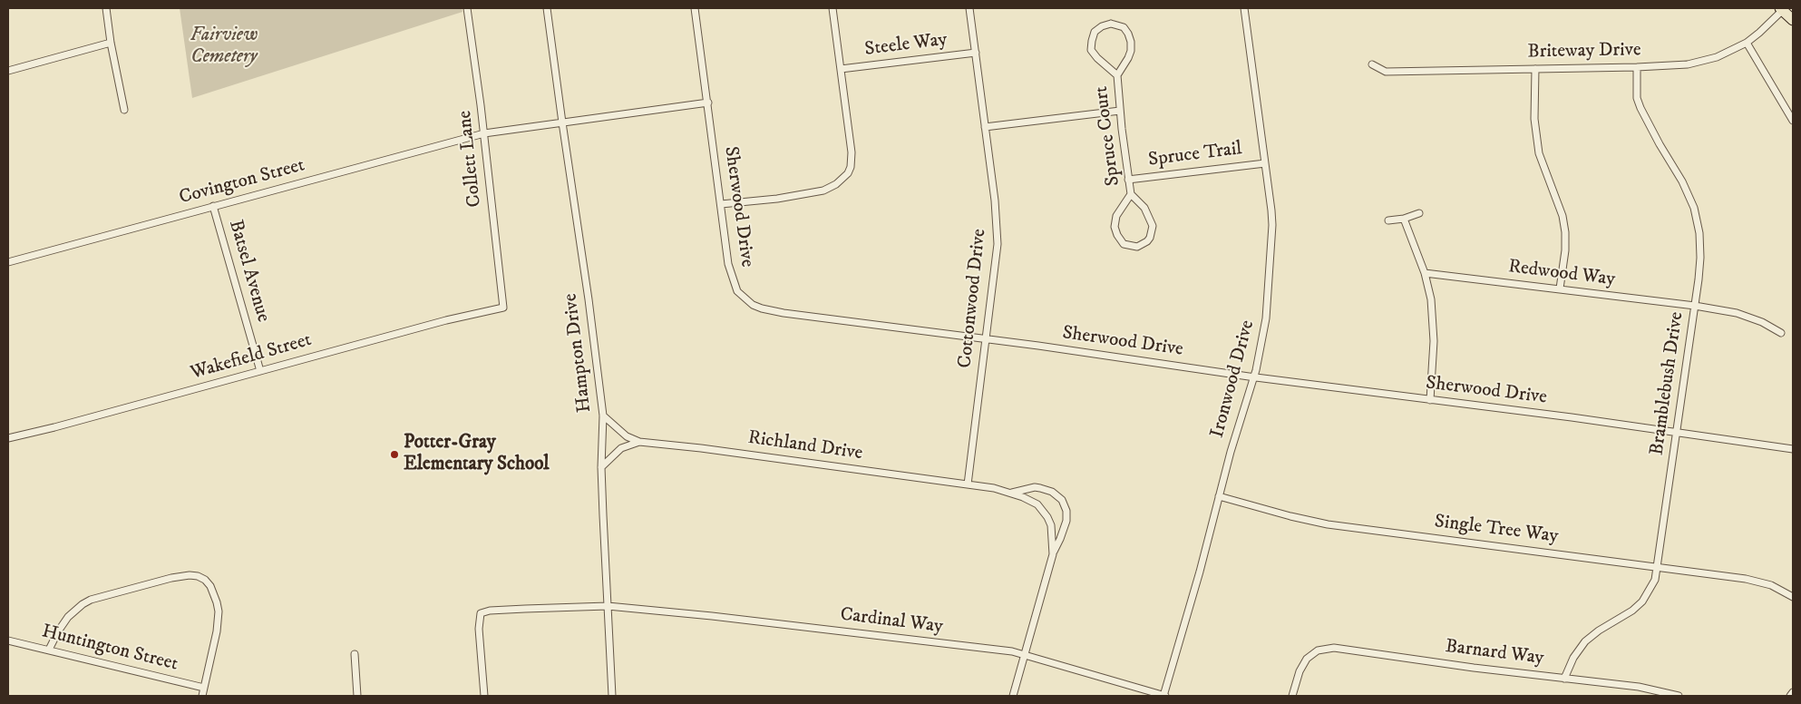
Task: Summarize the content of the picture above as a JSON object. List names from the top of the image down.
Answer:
{
  "streets": {
    "street": [
      "Steele Way",
      "Briteway Drive",
      "Spruce Court",
      "Spruce Trail",
      "Collett Lane",
      "Covington Street",
      "Sherwood Drive",
      "Batsel Avenue",
      "Redwood Way",
      "Cottonwood Drive",
      "Hampton Drive",
      "Wakefield Street",
      "Ironwood Drive",
      "Bramblebush Drive",
      "Richland Drive",
      "Single Tree Way",
      "Cardinal Way",
      "Huntington Street",
      "Barnard Way"
    ]
  },
  "crossings": [
    ["Steele Way", "Cottonwood Drive"],
    ["Briteway Drive", "Bramblebush Drive"],
    ["Spruce Court", "Spruce Trail"],
    ["Spruce Trail", "Ironwood Drive"],
    ["Collett Lane", "Covington Street"],
    ["Collett Lane", "Wakefield Street"],
    ["Covington Street", "Sherwood Drive"],
    ["Covington Street", "Batsel Avenue"],
    ["Covington Street", "Hampton Drive"],
    ["Sherwood Drive", "Cottonwood Drive"],
    ["Sherwood Drive", "Ironwood Drive"],
    ["Sherwood Drive", "Bramblebush Drive"],
    ["Batsel Avenue", "Wakefield Street"],
    ["Redwood Way", "Bramblebush Drive"],
    ["Cottonwood Drive", "Richland Drive"],
    ["Hampton Drive", "Richland Drive"],
    ["Hampton Drive", "Cardinal Way"],
    ["Ironwood Drive", "Single Tree Way"],
    ["Ironwood Drive", "Cardinal Way"],
    ["Bramblebush Drive", "Single Tree Way"],
    ["Bramblebush Drive", "Barnard Way"]
  ],
  "parks": ["Fairview Cemetery"],
  "places": ["Potter-Gray Elementary School"]
}
